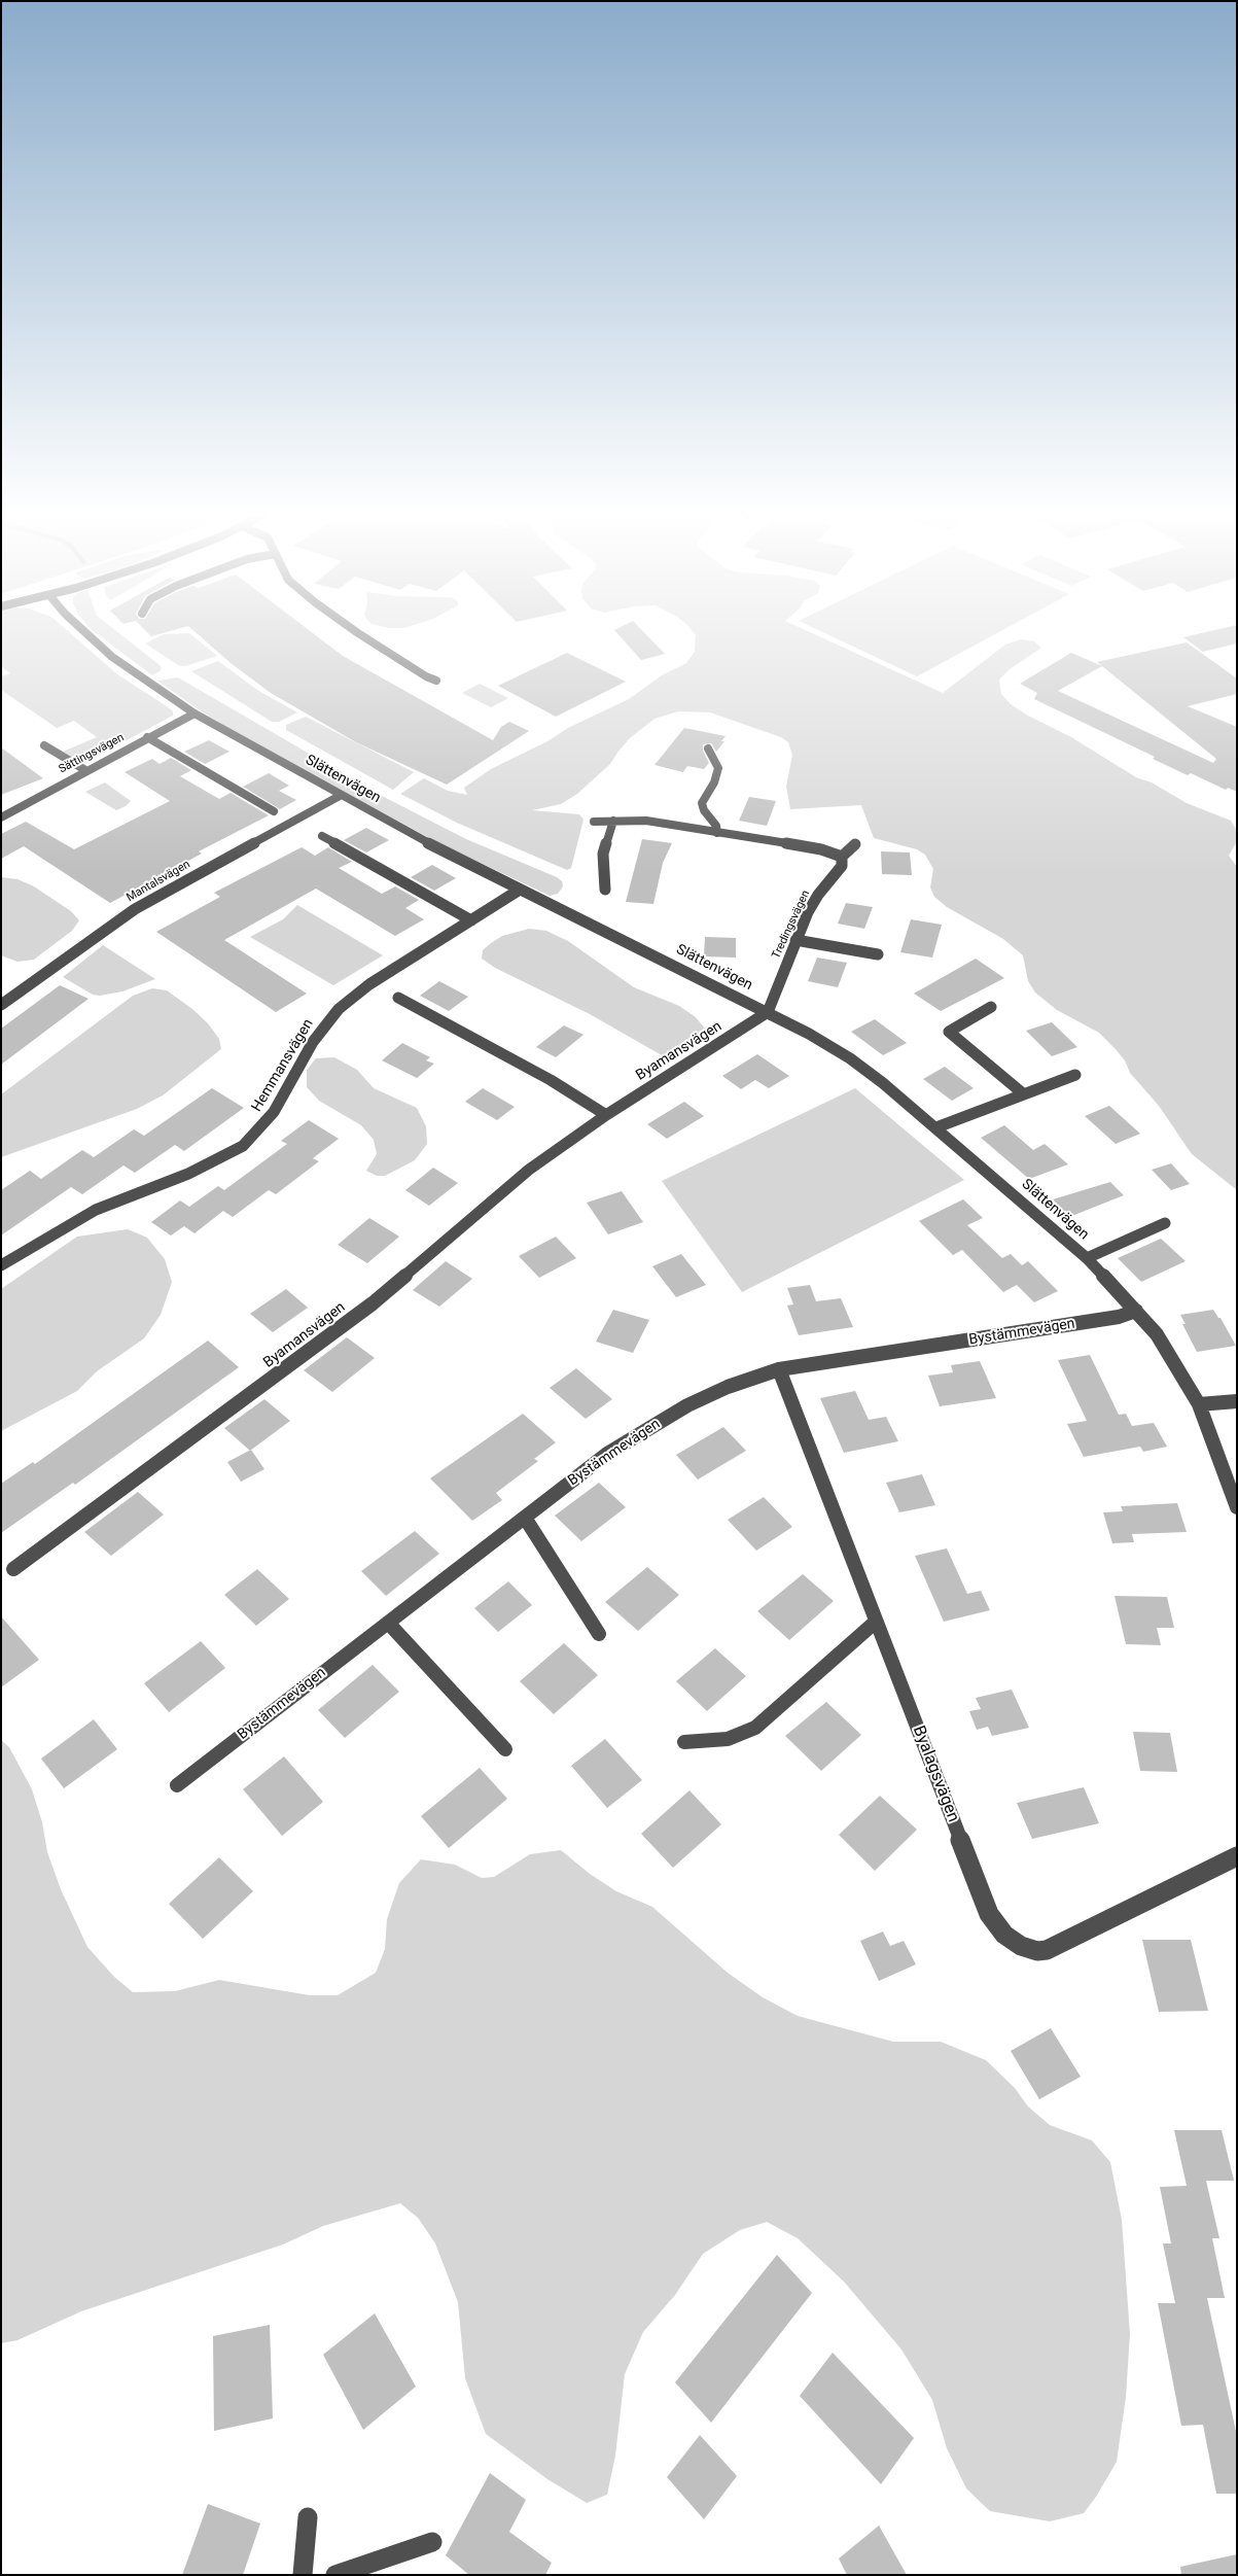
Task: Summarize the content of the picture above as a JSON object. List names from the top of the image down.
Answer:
{
  "streets": {
    "street": [
      "Sättingsvägen",
      "Slättenvägen",
      "Mantalsvägen",
      "Tredingsvägen",
      "Byamansvägen",
      "Hemmansvägen",
      "Bystämmevägen",
      "Byalagsvägen"
    ]
  },
  "crossings": [
    ["Sättingsvägen", "Slättenvägen"],
    ["Slättenvägen", "Mantalsvägen"],
    ["Slättenvägen", "Tredingsvägen"],
    ["Slättenvägen", "Byamansvägen"],
    ["Slättenvägen", "Hemmansvägen"],
    ["Slättenvägen", "Bystämmevägen"],
    ["Tredingsvägen", "Byamansvägen"],
    ["Bystämmevägen", "Byalagsvägen"]
  ]
}
